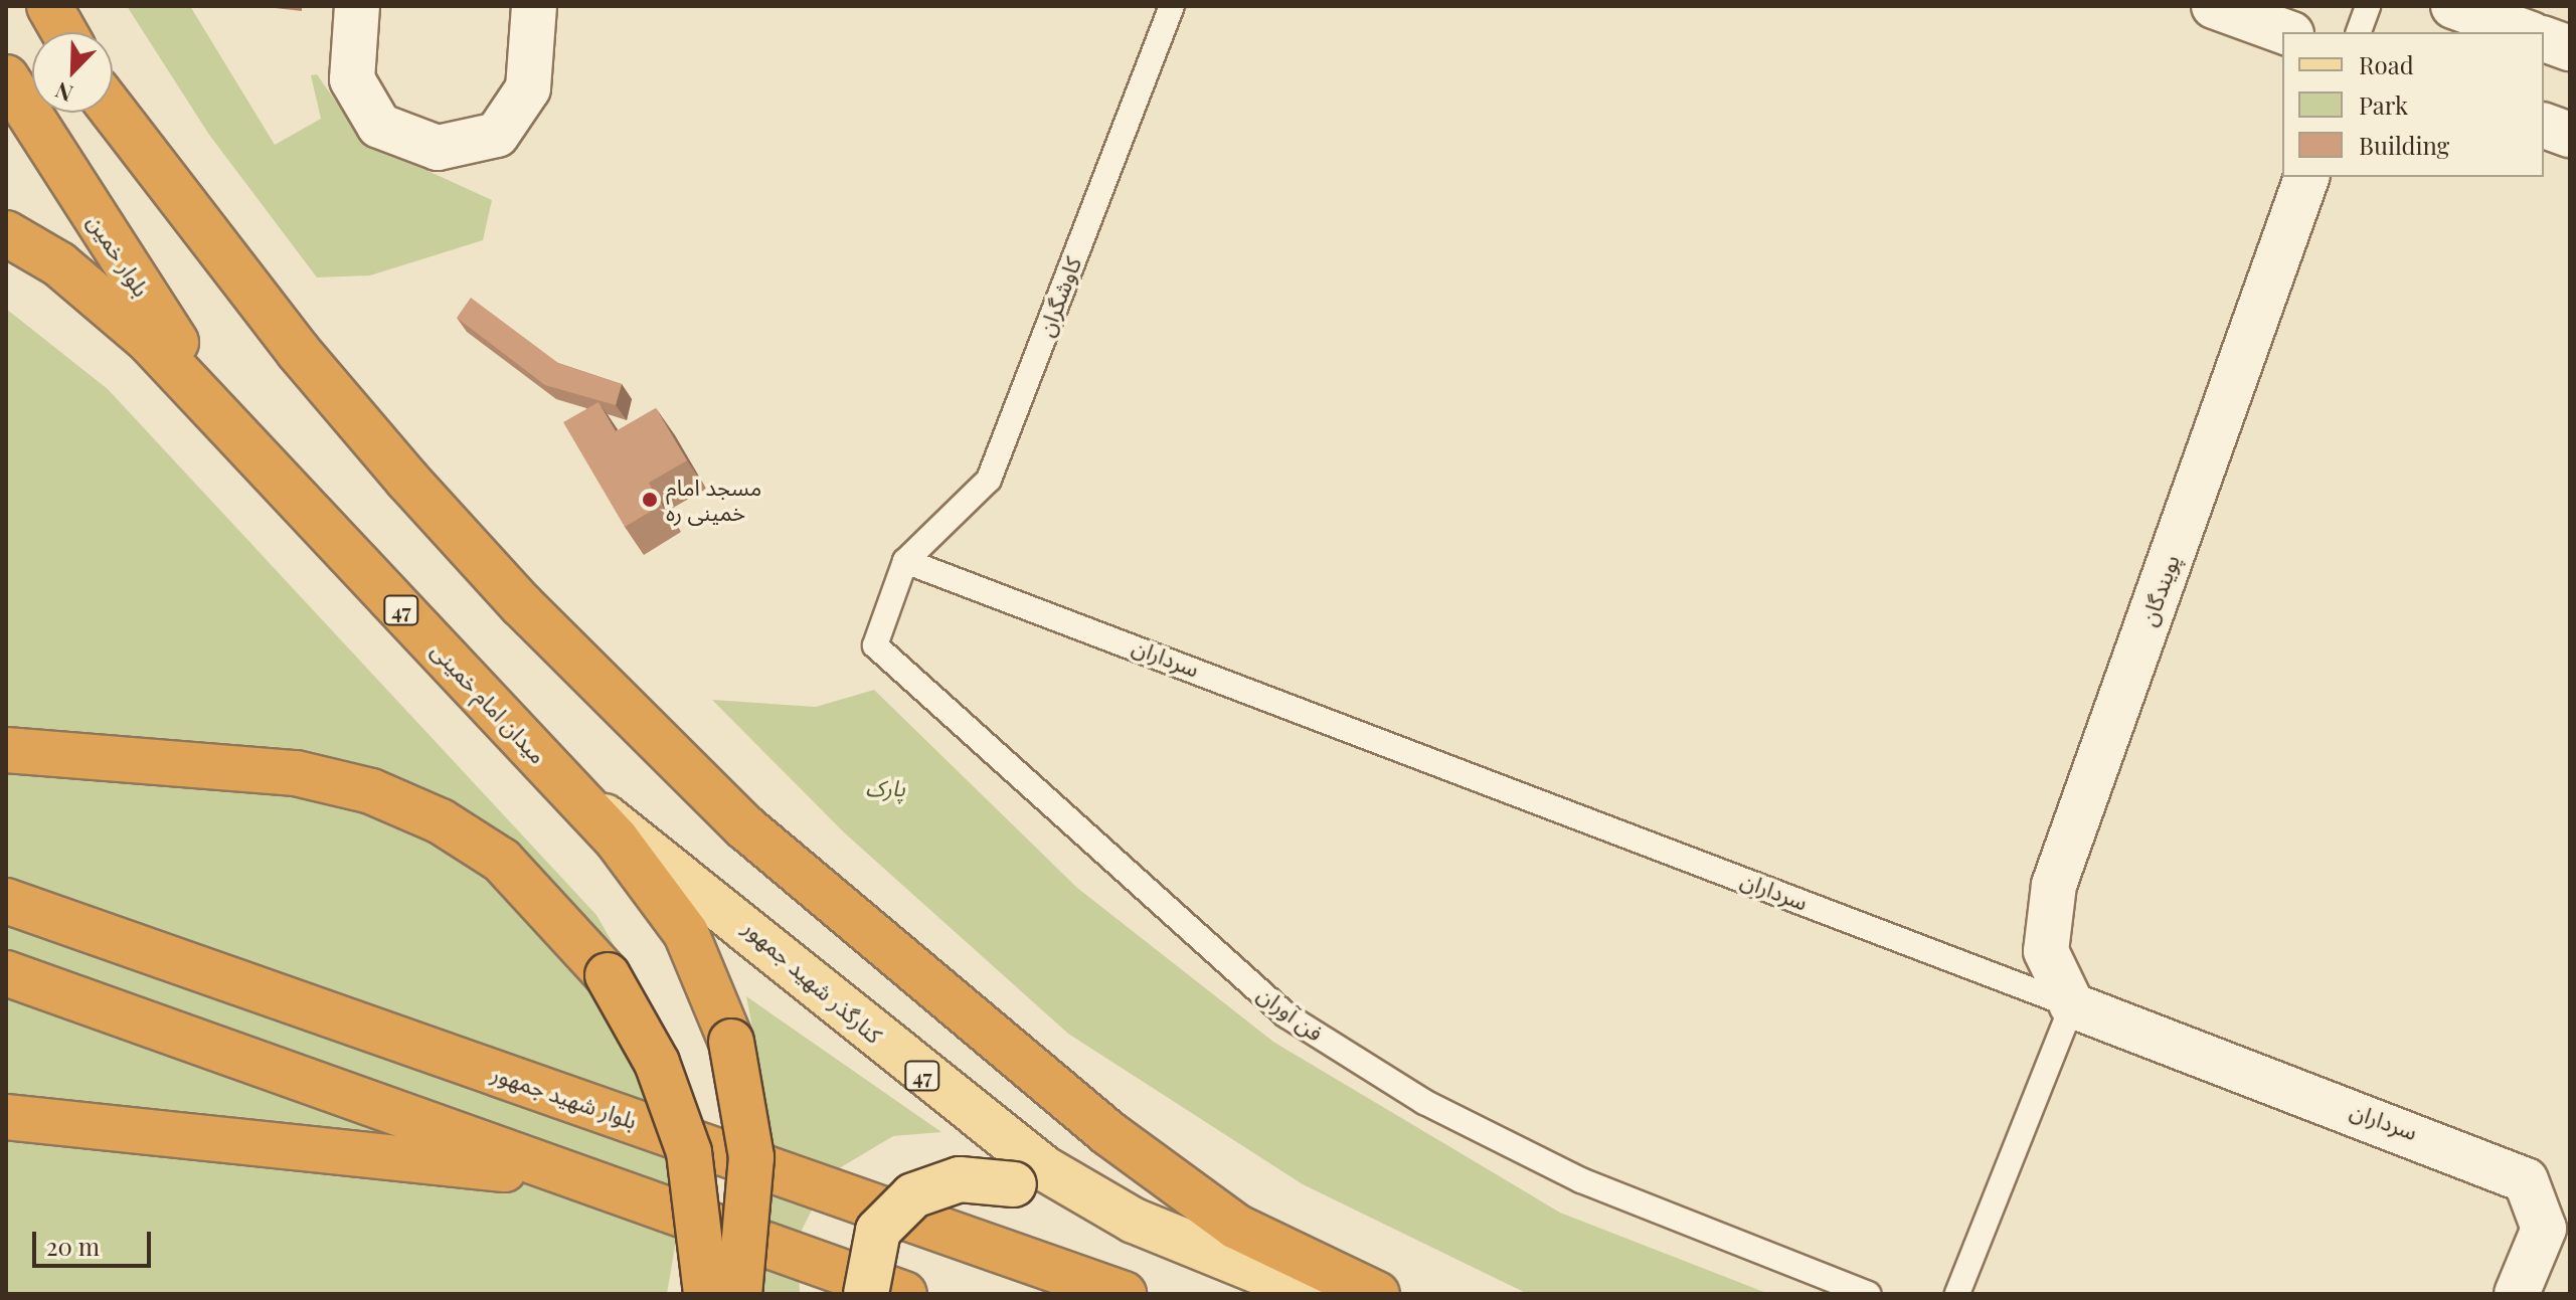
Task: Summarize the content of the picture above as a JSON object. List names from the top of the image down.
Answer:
{
  "streets": {
    "highway": [
      "بلوار خمین",
      "47",
      "میدان امام خمینی",
      "بلوار شهید جمهور"
    ],
    "main road": ["کنارگذر شهید جمهور"],
    "street": ["پویندگان", "سرداران"],
    "lane": ["کاوشگران", "فن آوران"]
  },
  "crossings": [
    ["بلوار خمین", "میدان امام خمینی"],
    ["کاوشگران", "سرداران"],
    ["کاوشگران", "فن آوران"],
    ["پویندگان", "سرداران"],
    ["سرداران", "فن آوران"],
    ["میدان امام خمینی", "کنارگذر شهید جمهور"]
  ],
  "parks": ["پارک"],
  "places": ["مسجد امام خمینی ره"],
  "legend": ["Road", "Park", "Building"],
  "scale_bar": "20 m",
  "north": "bottom left"
}
